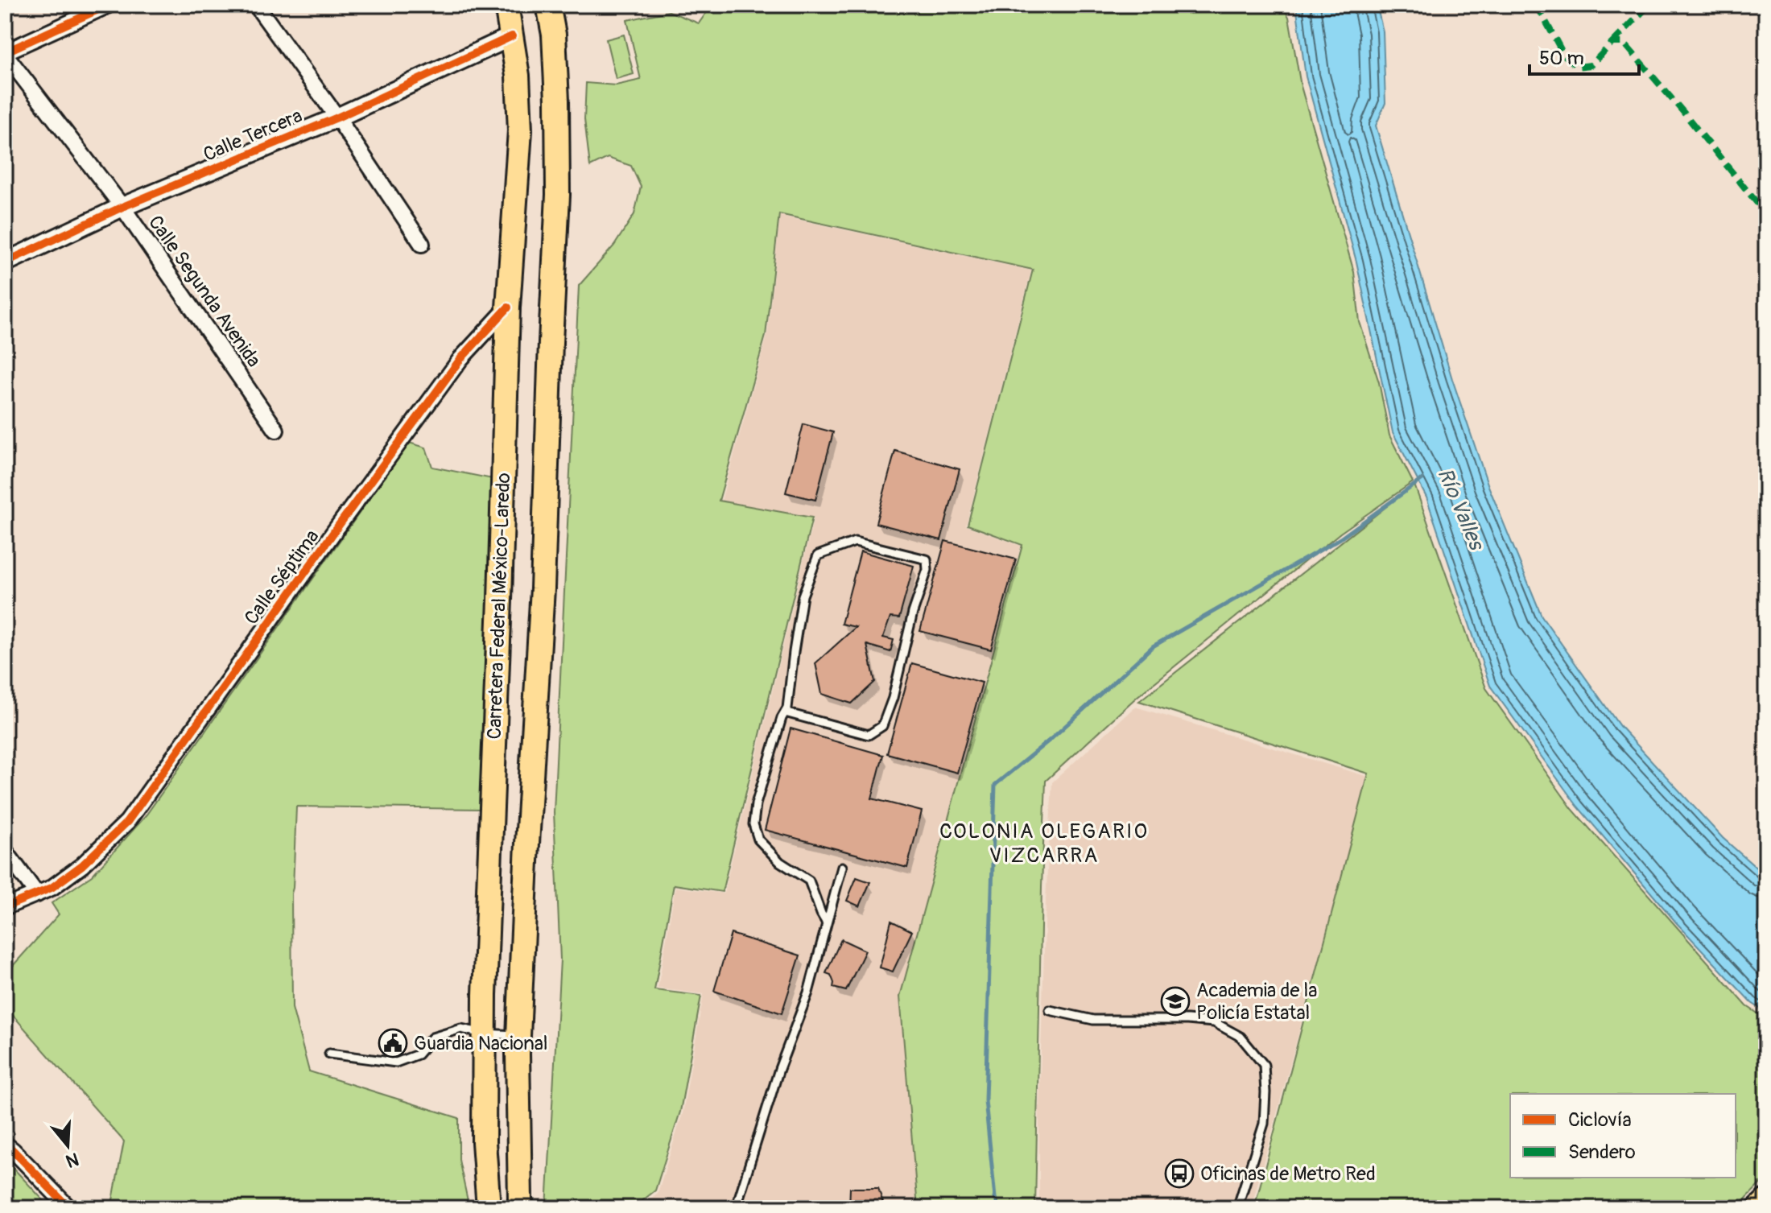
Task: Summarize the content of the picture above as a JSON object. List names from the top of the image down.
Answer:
{
  "streets": {
    "main road": ["Carretera Federal México-Laredo"],
    "street": ["Calle Tercera", "Calle Segunda Avenida", "Calle Séptima"]
  },
  "crossings": [
    ["Calle Tercera", "Calle Segunda Avenida"],
    ["Calle Tercera", "Carretera Federal México-Laredo"],
    ["Calle Séptima", "Carretera Federal México-Laredo"]
  ],
  "districts": ["COLONIA OLEGARIO VIZCARRA"],
  "water": ["Río Valles"],
  "places": {
    "school or university": ["Academia de la Policía Estatal"],
    "public building": ["Guardia Nacional"],
    "bus stop": ["Oficinas de Metro Red"]
  },
  "legend": ["Ciclovía", "Sendero"],
  "scale_bar": "50 m",
  "north": "bottom"
}
